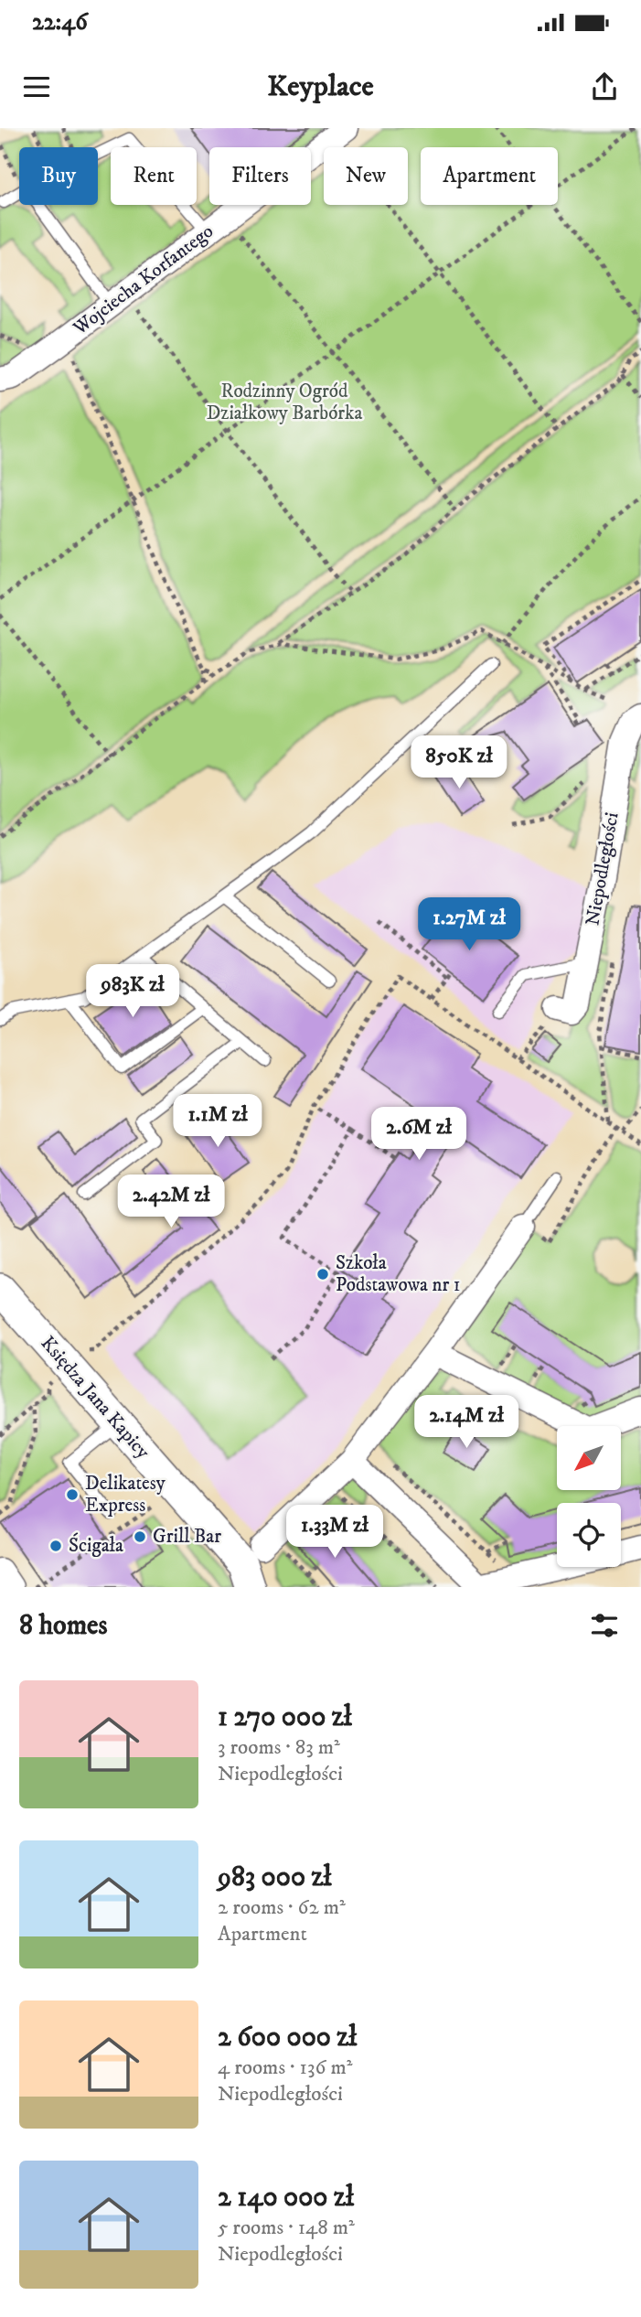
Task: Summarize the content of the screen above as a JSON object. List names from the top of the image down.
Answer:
{
  "streets": {
    "street": ["Wojciecha Korfantego", "Niepodległości", "Księdza Jana Kapicy"]
  },
  "parks": ["Rodzinny Ogród Działkowy Barbórka"],
  "places": [
    "Szkoła Podstawowa nr 1",
    "Delikatesy Express",
    "Grill Bar",
    "Ścigała"
  ],
  "north": "bottom left",
  "page": {
    "status": "22:46",
    "header": "Keyplace",
    "chip": [
      "Buy",
      "Rent",
      "Filters",
      "New",
      "Apartment"
    ],
    "price": [
      "850K zł",
      "1.27M zł",
      "983K zł",
      "1.1M zł",
      "2.6M zł",
      "2.42M zł",
      "2.14M zł",
      "1.33M zł"
    ],
    "heading": "8 homes",
    "list": [
      {
        "name": "1 270 000 zł",
        "note": "3 rooms · 83 m² · Niepodległości"
      },
      {
        "name": "983 000 zł",
        "note": "2 rooms · 62 m² · Apartment"
      },
      {
        "name": "2 600 000 zł",
        "note": "4 rooms · 136 m² · Niepodległości"
      },
      {
        "name": "2 140 000 zł",
        "note": "5 rooms · 148 m² · Niepodległości"
      }
    ]
  }
}
